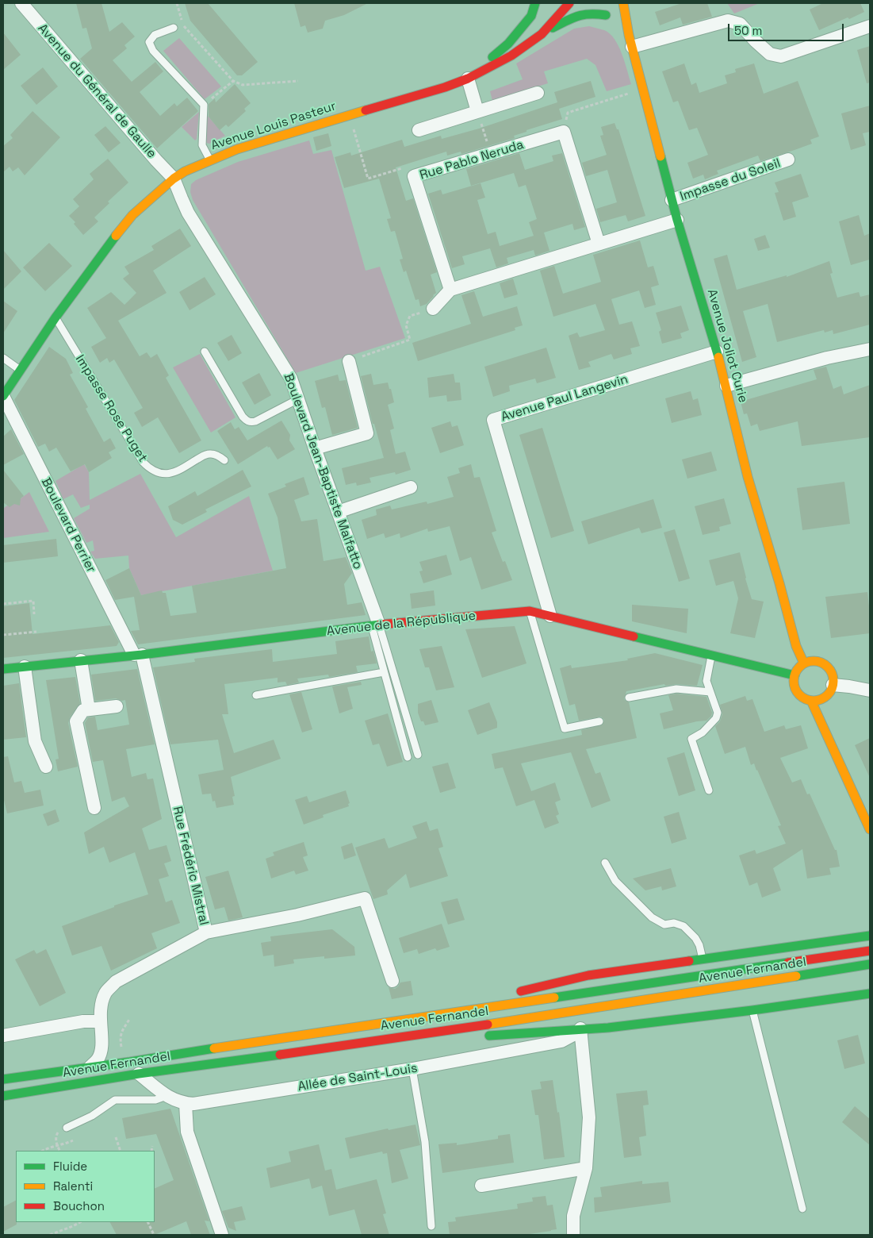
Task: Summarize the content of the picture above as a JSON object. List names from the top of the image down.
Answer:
{
  "streets": {
    "main road": [
      "Avenue Louis Pasteur",
      "Avenue Joliot Curie",
      "Avenue de la République",
      "Avenue Fernandel"
    ],
    "street": [
      "Avenue du Général de Gaulle",
      "Rue Pablo Neruda",
      "Impasse du Soleil",
      "Avenue Paul Langevin",
      "Boulevard Jean-Baptiste Malfatto",
      "Boulevard Perrier",
      "Rue Frédéric Mistral",
      "Allée de Saint-Louis"
    ],
    "lane": ["Impasse Rose Puget"]
  },
  "crossings": [
    ["Avenue du Général de Gaulle", "Avenue Louis Pasteur"],
    ["Avenue du Général de Gaulle", "Boulevard Jean-Baptiste Malfatto"],
    ["Avenue Louis Pasteur", "Impasse Rose Puget"],
    ["Avenue Louis Pasteur", "Boulevard Jean-Baptiste Malfatto"],
    ["Avenue Louis Pasteur", "Boulevard Perrier"],
    ["Impasse du Soleil", "Avenue Joliot Curie"],
    ["Avenue Joliot Curie", "Avenue Paul Langevin"],
    ["Avenue Joliot Curie", "Avenue de la République"],
    ["Avenue Paul Langevin", "Avenue de la République"],
    ["Boulevard Jean-Baptiste Malfatto", "Avenue de la République"],
    ["Boulevard Perrier", "Avenue de la République"],
    ["Boulevard Perrier", "Rue Frédéric Mistral"],
    ["Avenue de la République", "Rue Frédéric Mistral"],
    ["Rue Frédéric Mistral", "Avenue Fernandel"],
    ["Avenue Fernandel", "Allée de Saint-Louis"]
  ],
  "legend": ["Fluide", "Ralenti", "Bouchon"],
  "scale_bar": "50 m"
}
